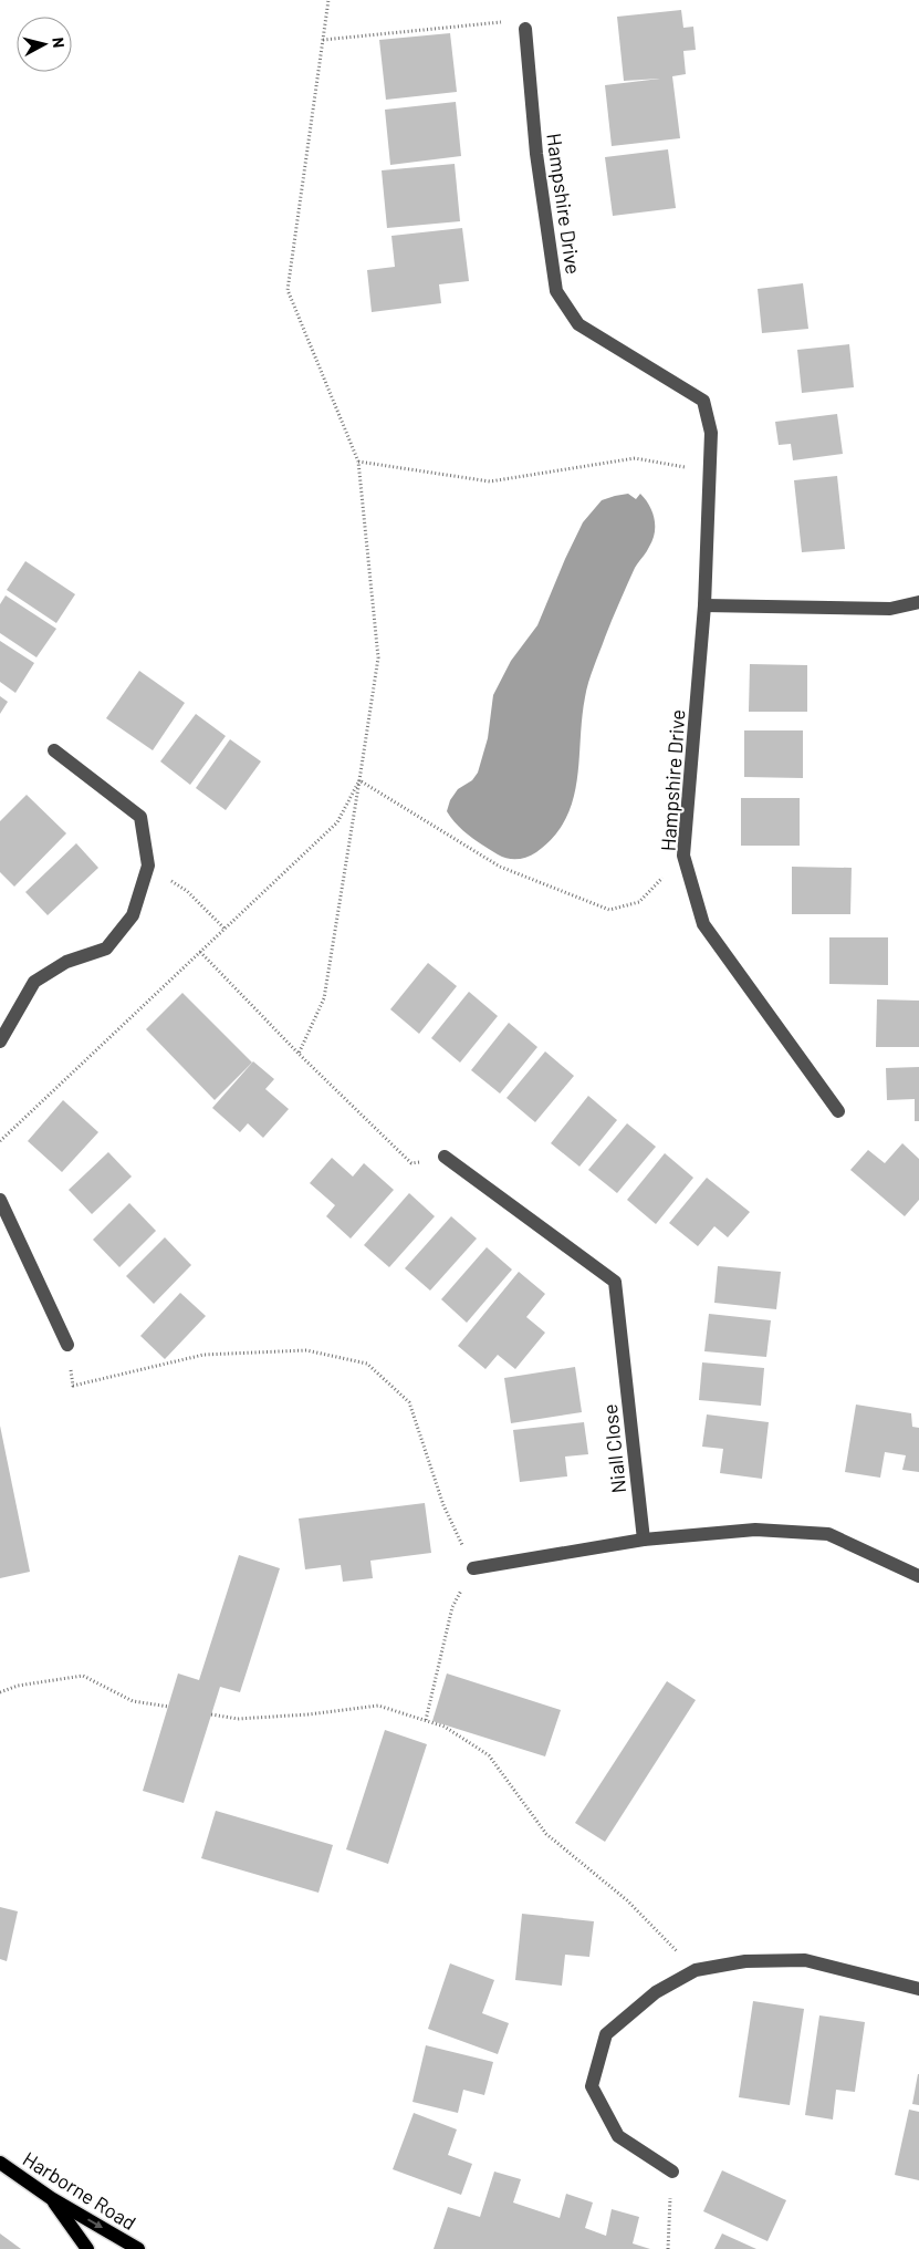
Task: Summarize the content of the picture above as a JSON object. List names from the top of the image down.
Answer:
{
  "streets": {
    "main road": ["Harborne Road"],
    "street": ["Hampshire Drive", "Niall Close"]
  },
  "north": "right"
}
